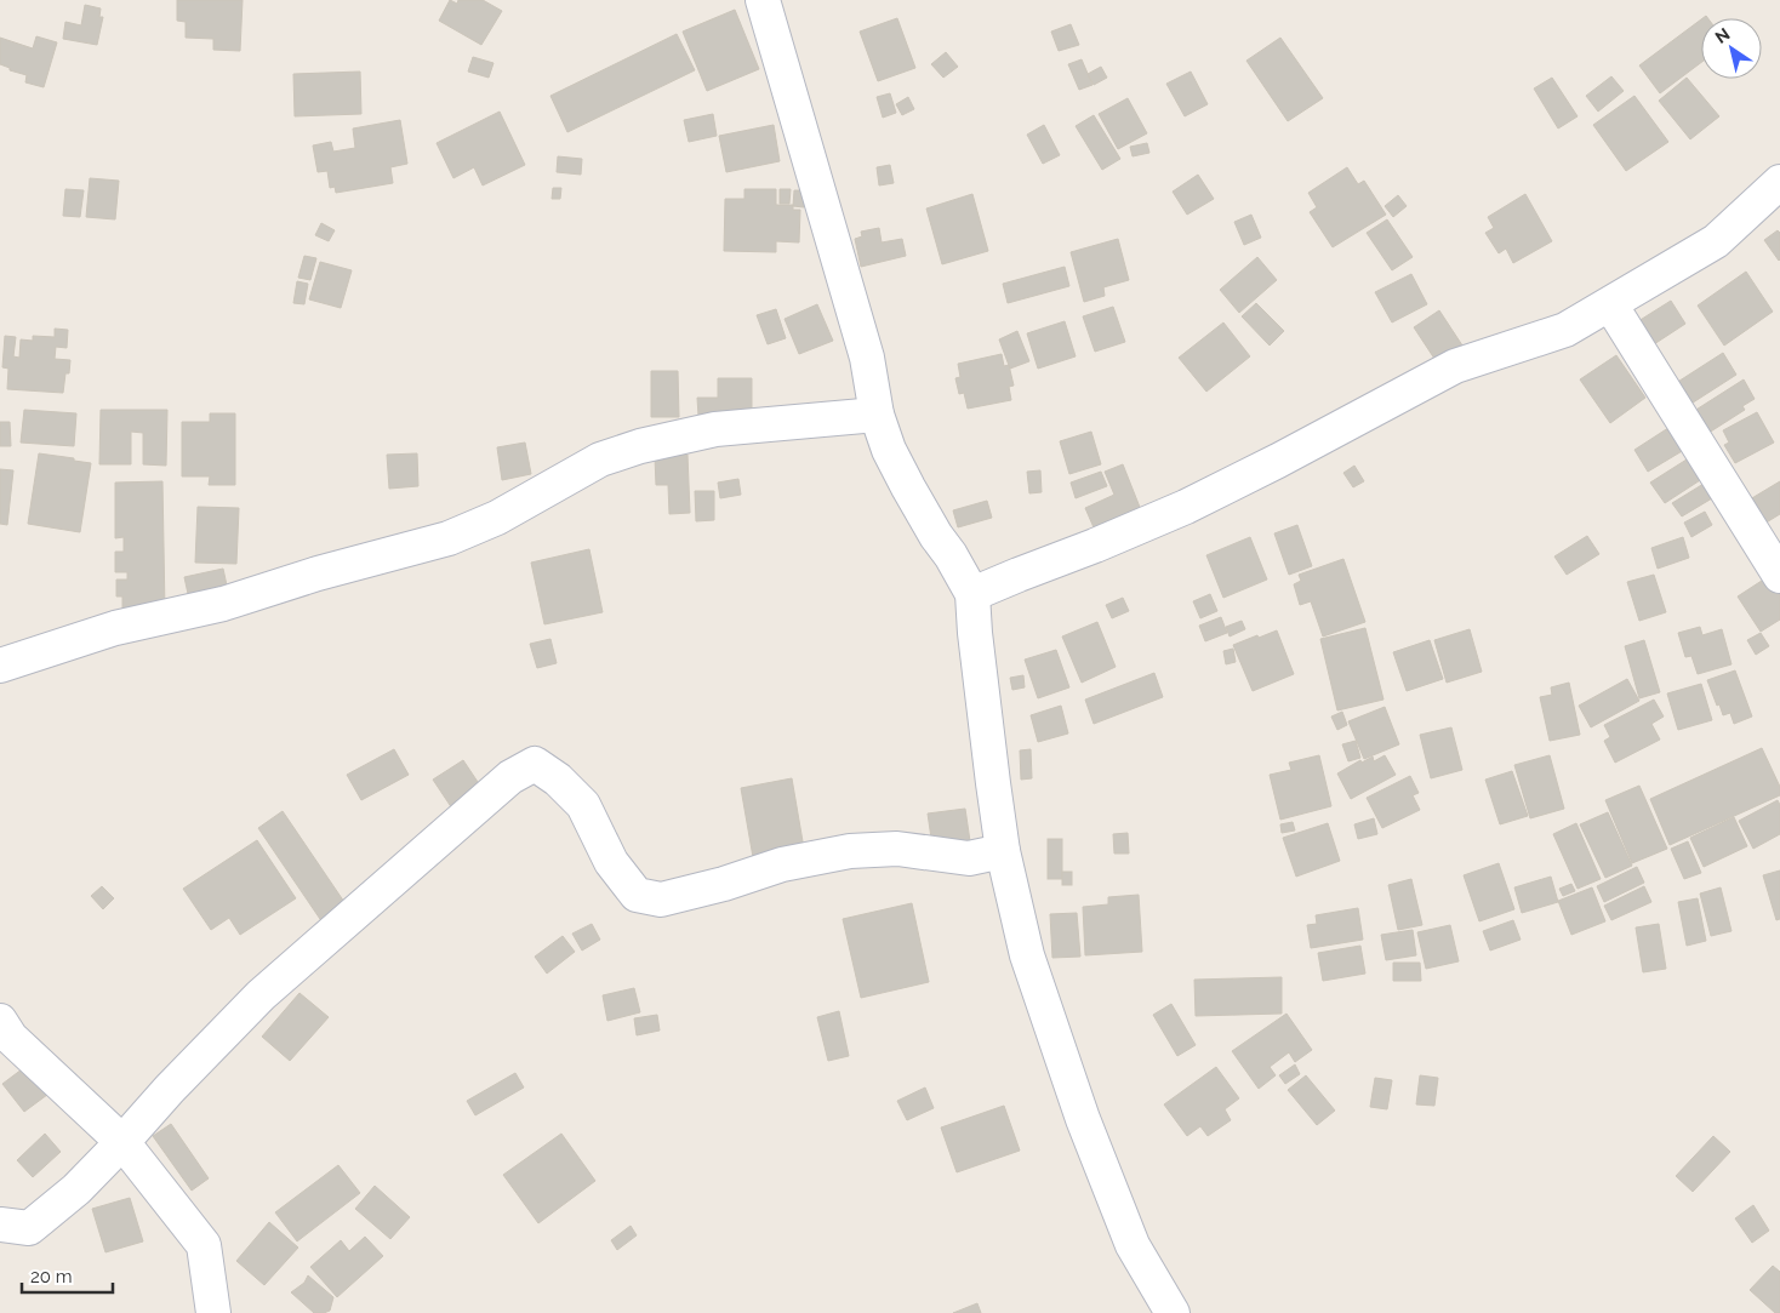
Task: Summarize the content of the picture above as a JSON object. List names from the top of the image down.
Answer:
{
  "scale_bar": "20 m",
  "north": "top left"
}
